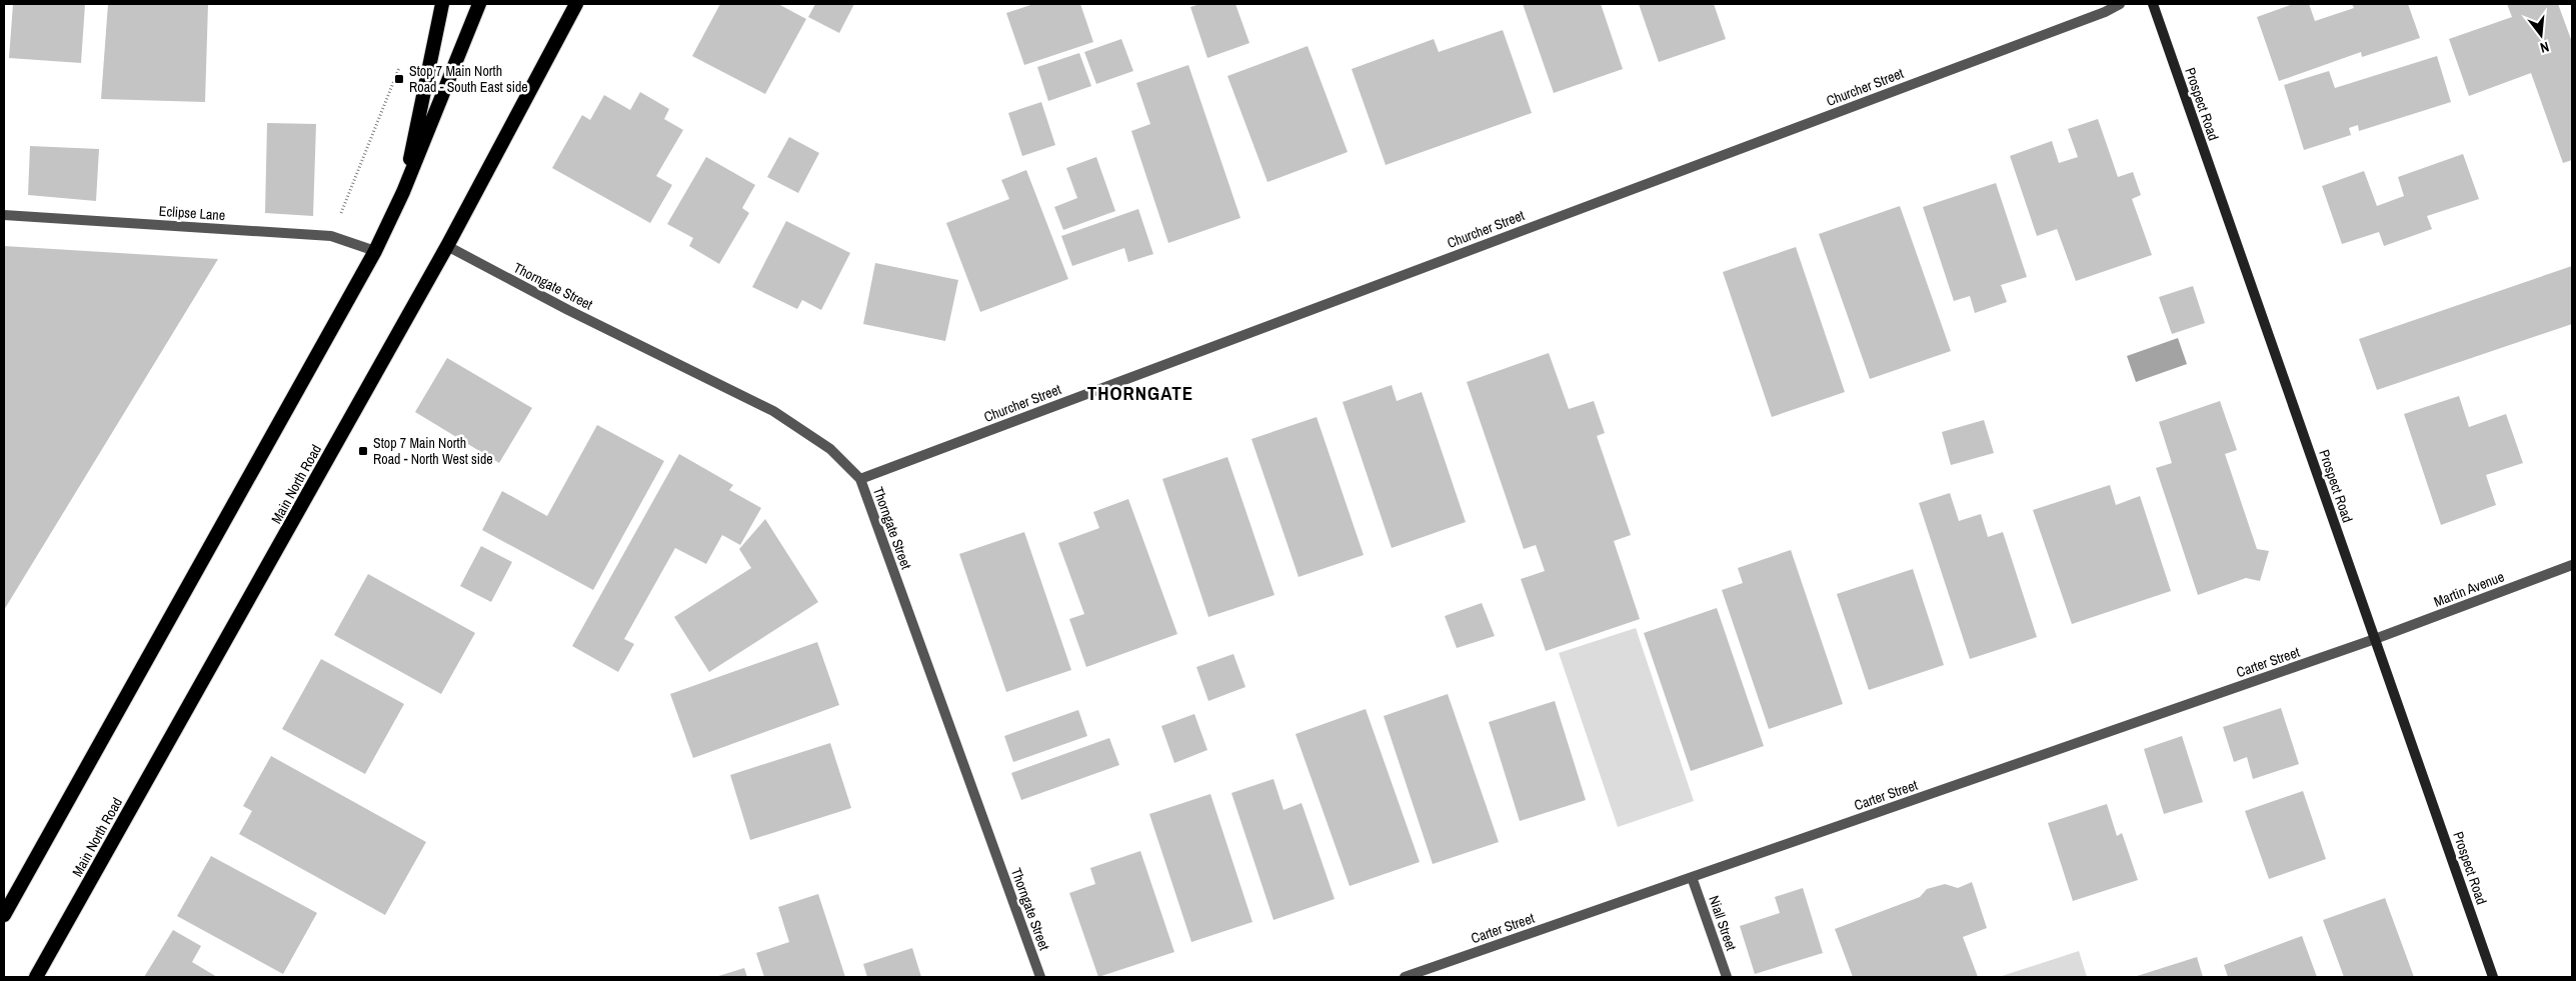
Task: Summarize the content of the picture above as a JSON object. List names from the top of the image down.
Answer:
{
  "streets": {
    "highway": ["Main North Road"],
    "main road": ["Prospect Road"],
    "street": [
      "Churcher Street",
      "Eclipse Lane",
      "Thorngate Street",
      "Martin Avenue",
      "Carter Street",
      "Niall Street"
    ]
  },
  "crossings": [
    ["Churcher Street", "Thorngate Street"],
    ["Prospect Road", "Martin Avenue"],
    ["Prospect Road", "Carter Street"],
    ["Thorngate Street", "Main North Road"],
    ["Martin Avenue", "Carter Street"],
    ["Carter Street", "Niall Street"]
  ],
  "districts": ["THORNGATE"],
  "places": {
    "transit": ["Stop 7 Main North Road - South East side", "Stop 7 Main North Road - North West side"]
  },
  "north": "bottom"
}
